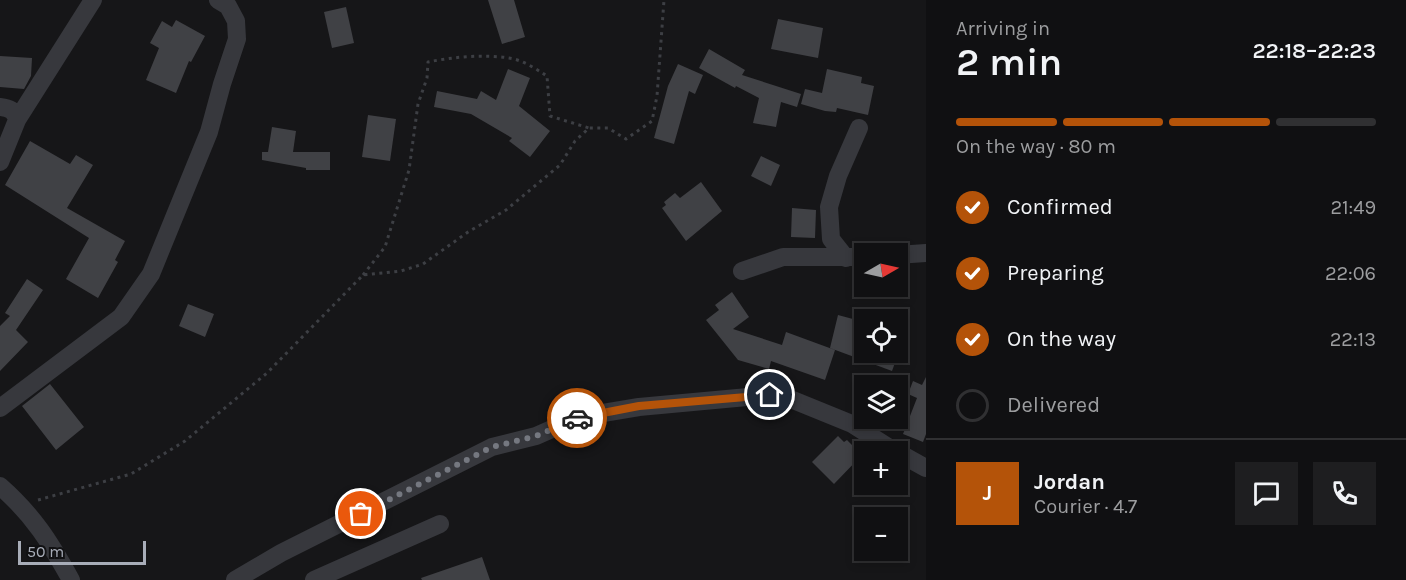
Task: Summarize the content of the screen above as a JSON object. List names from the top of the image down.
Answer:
{
  "scale_bar": "50 m",
  "north": "right",
  "page": {
    "heading": ["2 min", "Arriving in", "22:18–22:23"],
    "panel": ["Jordan", "Courier · 4.7"],
    "bar": "On the way · 80 m",
    "list": [
      ["Confirmed", "21:49"],
      ["Preparing", "22:06"],
      ["On the way", "22:13"],
      "Delivered"
    ],
    "map_buttons": ["+", "−"],
    "round": "J",
    "scale": "50 m"
  }
}
